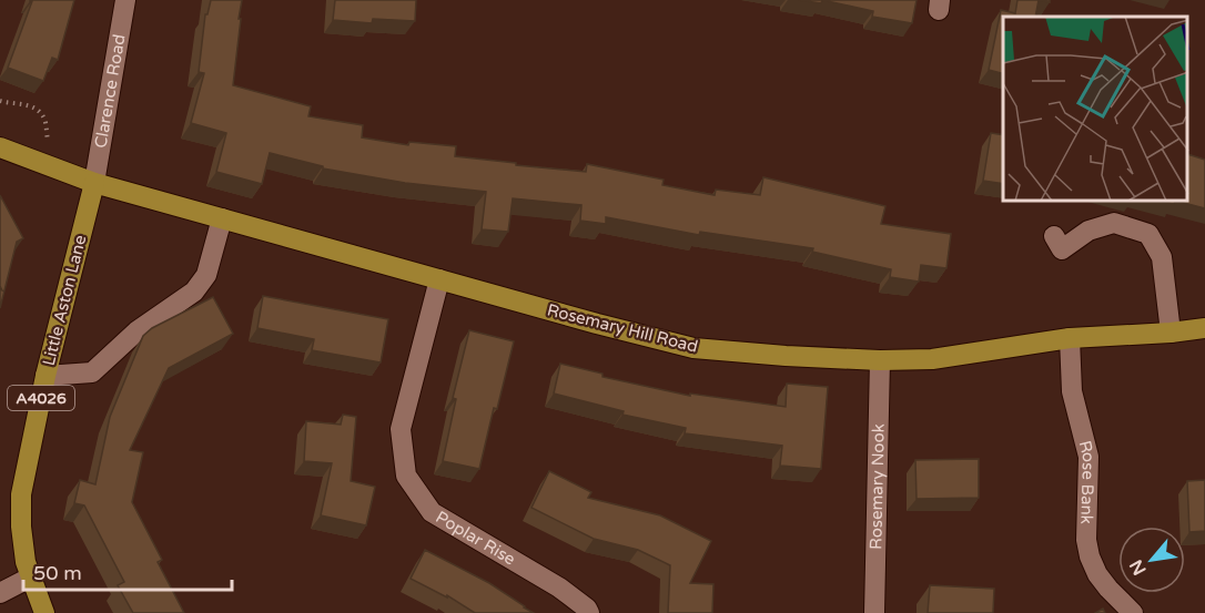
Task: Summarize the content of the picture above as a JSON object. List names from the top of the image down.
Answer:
{
  "streets": {
    "main road": ["Little Aston Lane", "Rosemary Hill Road", "A4026"],
    "street": [
      "Clarence Road",
      "Rose Bank",
      "Rosemary Nook",
      "Poplar Rise"
    ]
  },
  "crossings": [
    ["Clarence Road", "Little Aston Lane"],
    ["Clarence Road", "Rosemary Hill Road"],
    ["Little Aston Lane", "Rosemary Hill Road"],
    ["Rosemary Hill Road", "Rose Bank"],
    ["Rosemary Hill Road", "Rosemary Nook"],
    ["Rosemary Hill Road", "Poplar Rise"]
  ],
  "scale_bar": "50 m",
  "north": "bottom left"
}
